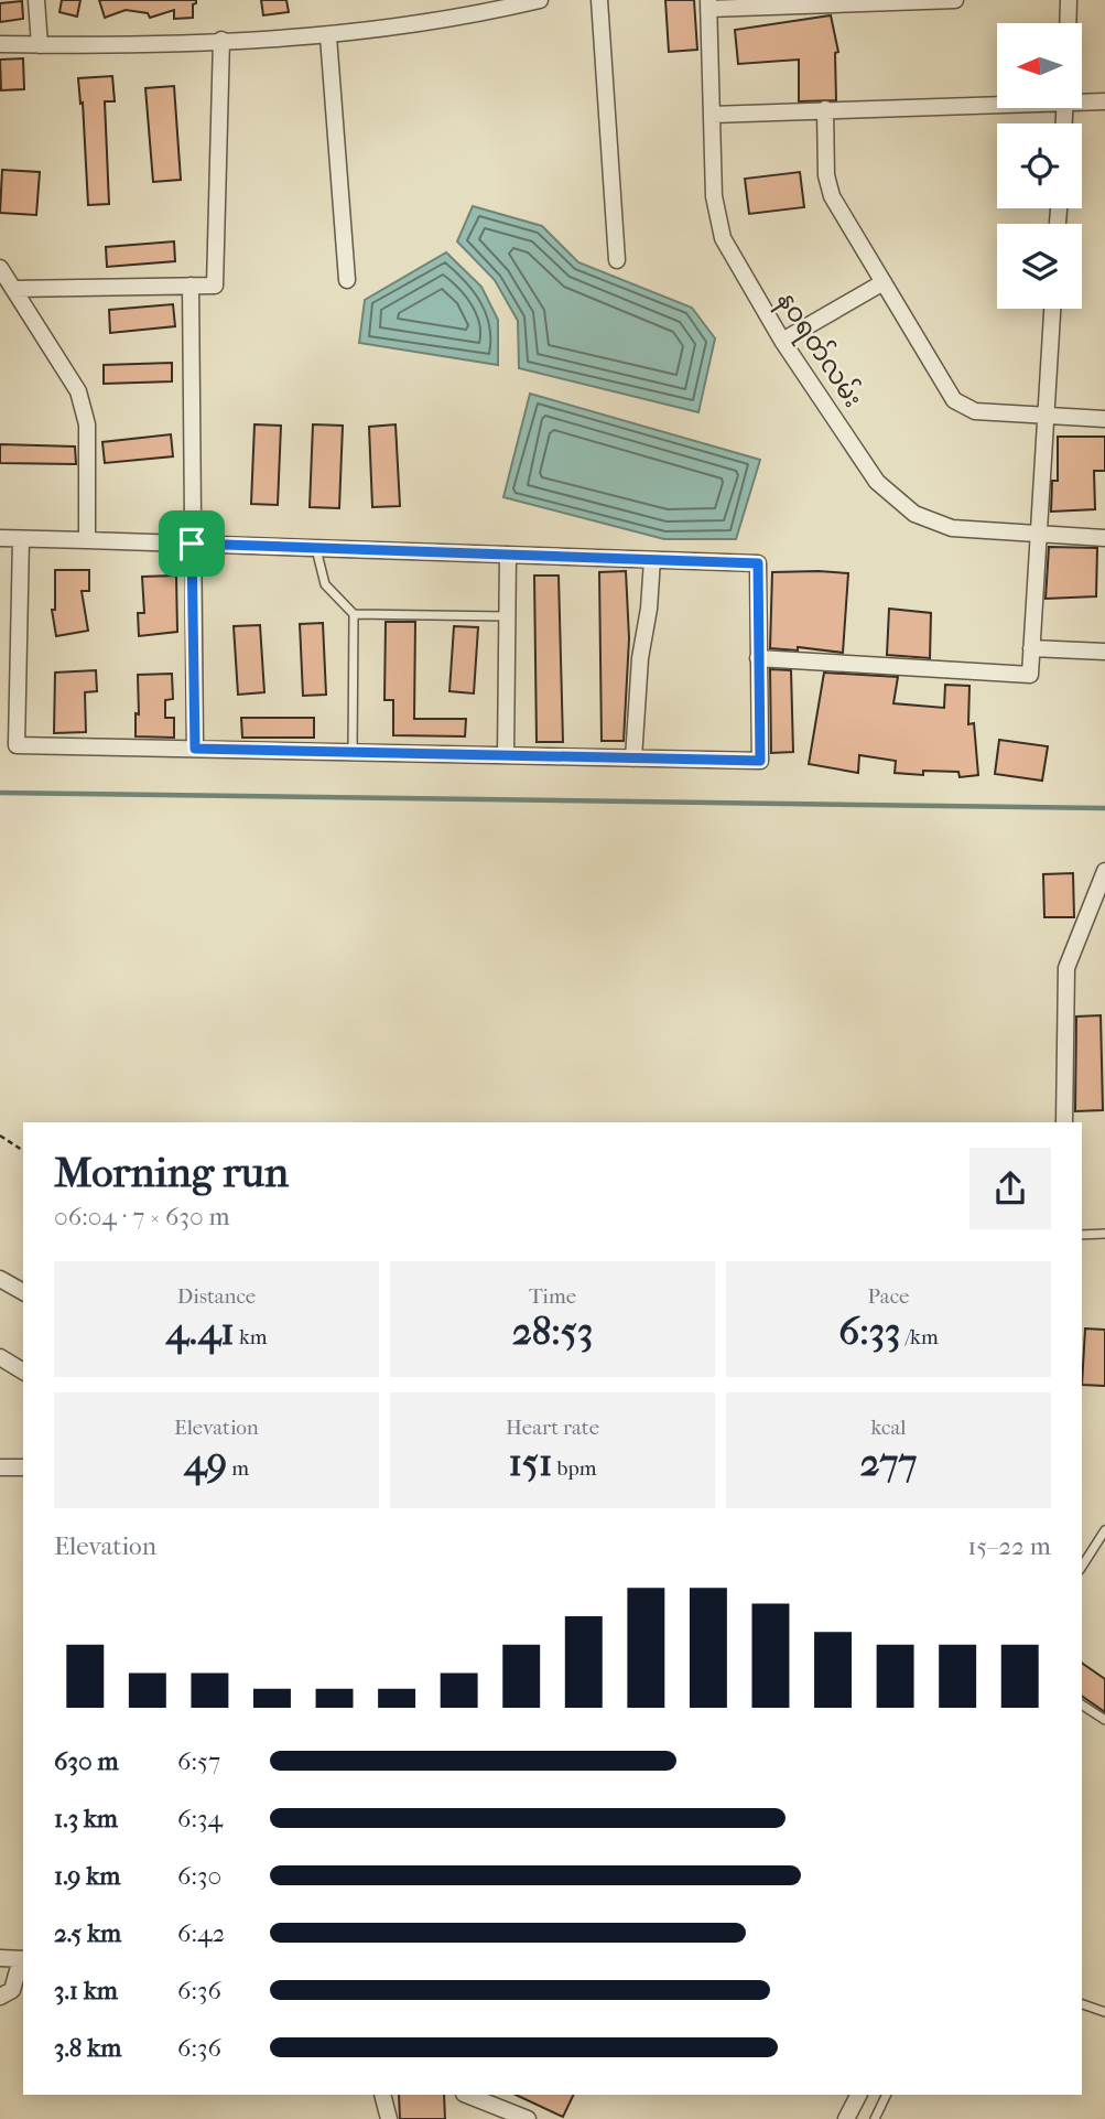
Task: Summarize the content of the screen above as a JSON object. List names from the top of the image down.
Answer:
{
  "streets": {
    "street": ["နဝရတ်လမ်း"]
  },
  "north": "left",
  "page": {
    "heading": ["Morning run", "06:04 · 7 × 630 m"],
    "stats": [
      ["Distance", "4.41 km"],
      ["Time", "28:53"],
      ["Pace", "6:33 /km"],
      ["Elevation", "49 m"],
      ["Heart rate", "151 bpm"],
      ["kcal", "277"]
    ],
    "chart": ["Elevation", "15–22 m"],
    "list": [
      {
        "name": "630 m",
        "note": "6:57"
      },
      {
        "name": "1.3 km",
        "note": "6:34"
      },
      {
        "name": "1.9 km",
        "note": "6:30"
      },
      {
        "name": "2.5 km",
        "note": "6:42"
      },
      {
        "name": "3.1 km",
        "note": "6:36"
      },
      {
        "name": "3.8 km",
        "note": "6:36"
      }
    ]
  }
}
